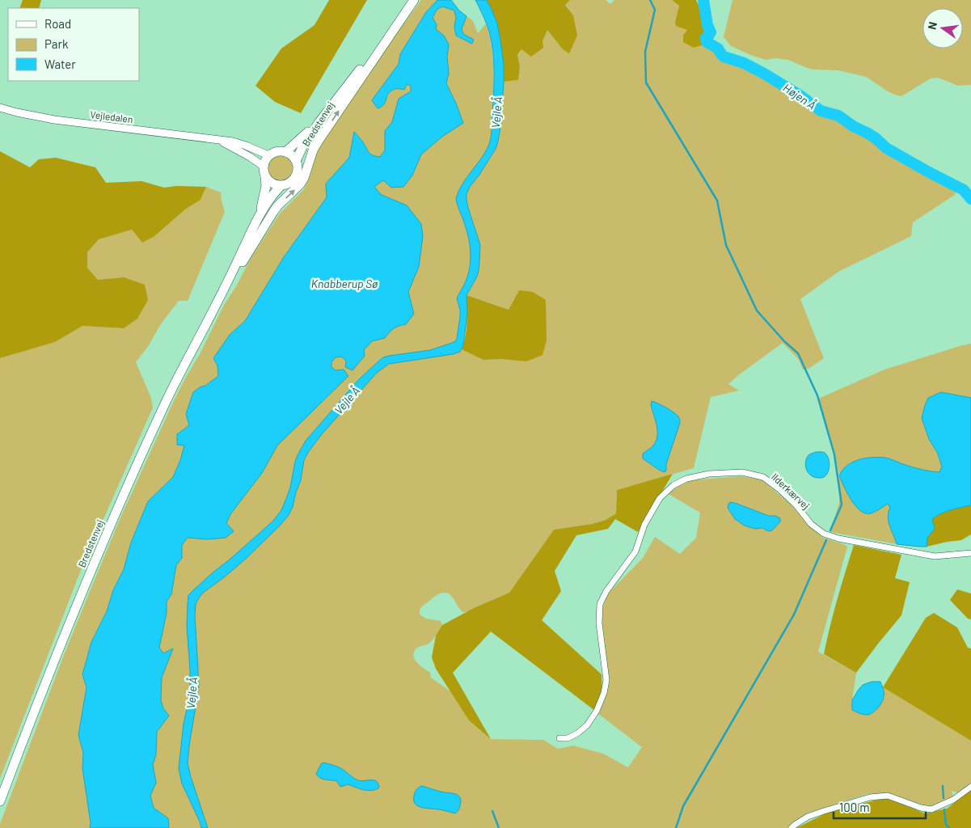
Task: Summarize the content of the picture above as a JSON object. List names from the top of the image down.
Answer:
{
  "streets": {
    "main road": ["Bredstenvej"],
    "street": ["Vejledalen", "Ilderkærvej"]
  },
  "crossings": [
    ["Vejledalen", "Bredstenvej"]
  ],
  "water": ["Højen Å", "Vejle Å", "Knabberup Sø"],
  "legend": ["Road", "Park", "Water"],
  "scale_bar": "100 m",
  "north": "left"
}
